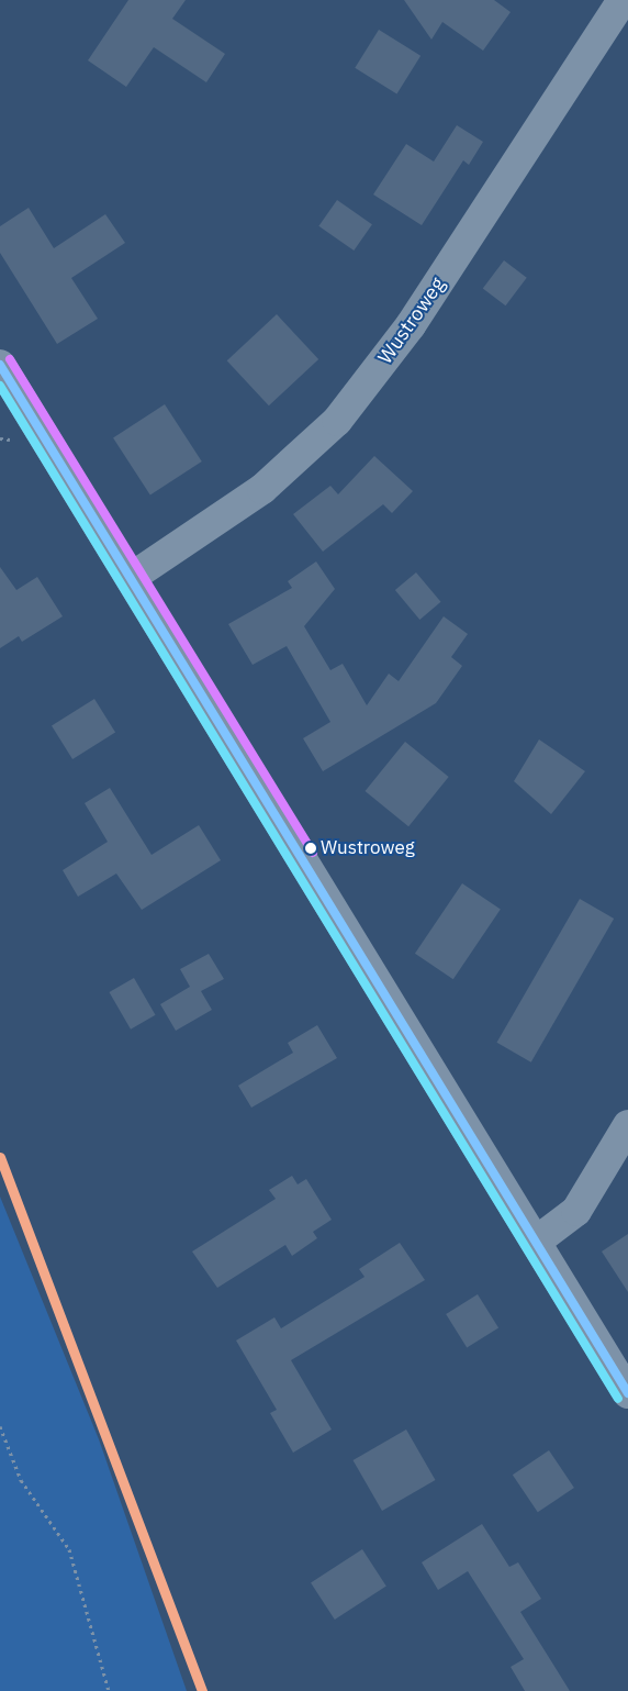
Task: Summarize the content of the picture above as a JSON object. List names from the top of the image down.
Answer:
{
  "streets": {
    "street": ["Wustroweg"]
  },
  "places": ["Wustroweg"]
}
